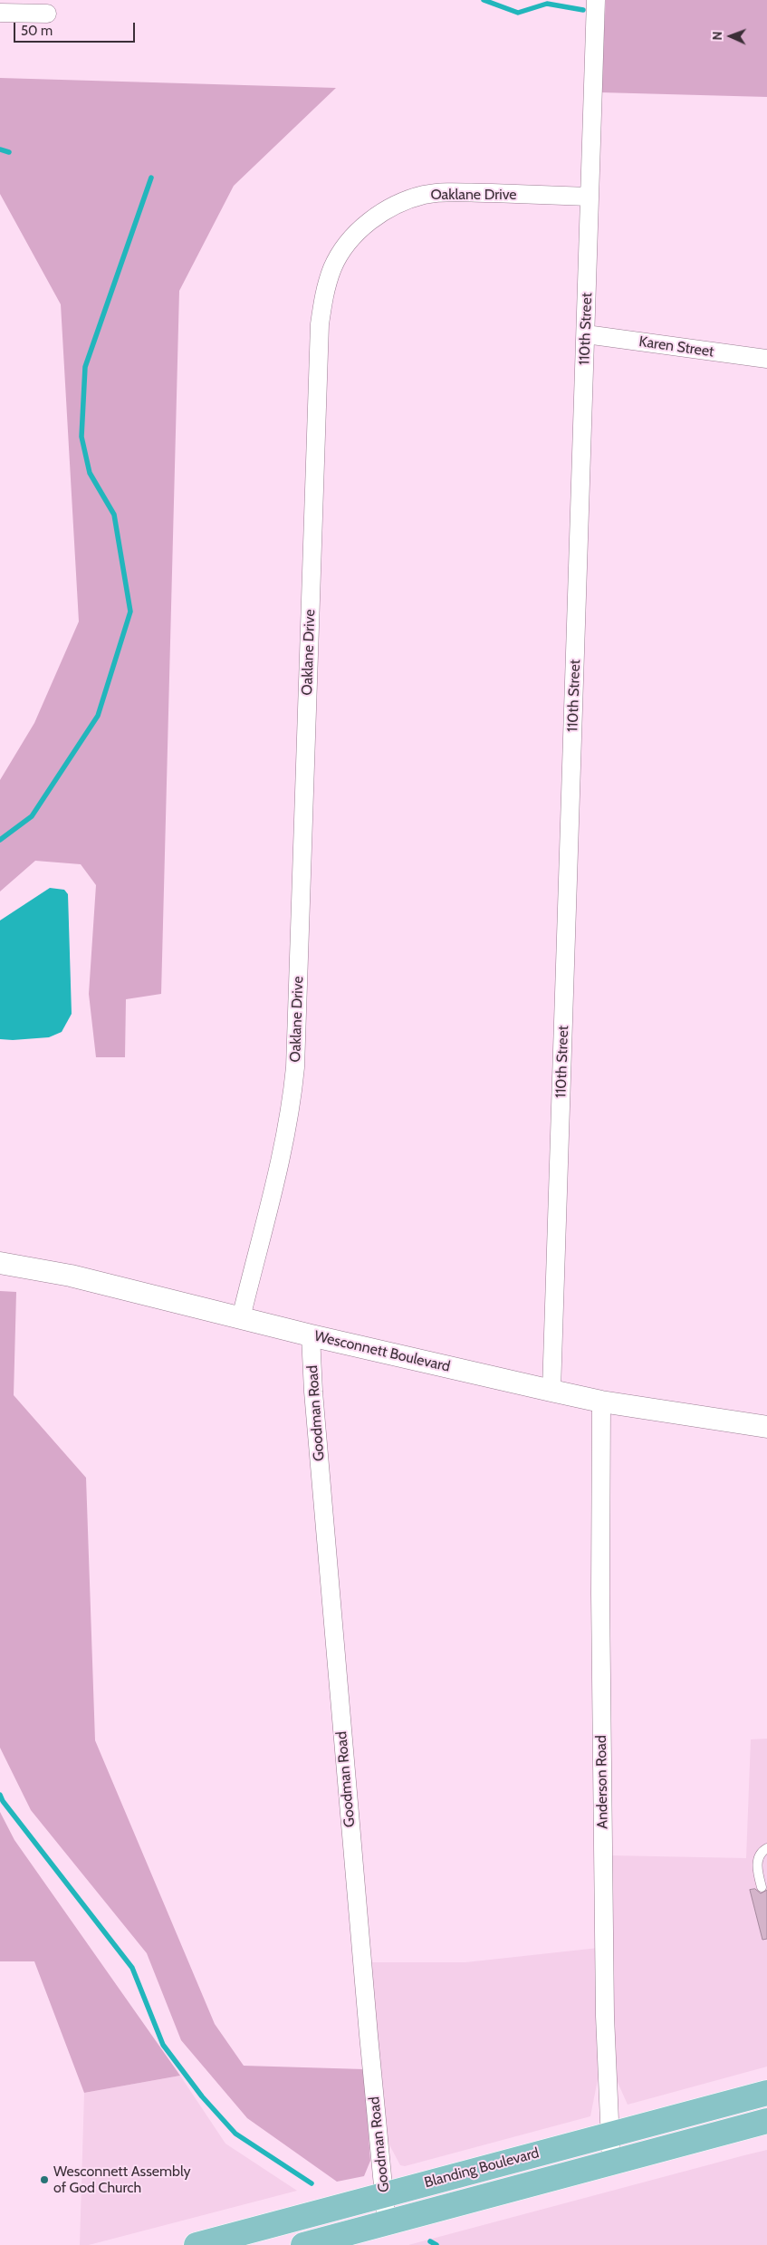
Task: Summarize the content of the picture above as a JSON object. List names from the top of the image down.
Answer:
{
  "streets": {
    "main road": ["Blanding Boulevard"],
    "street": [
      "Oaklane Drive",
      "110th Street",
      "Karen Street",
      "Wesconnett Boulevard",
      "Goodman Road",
      "Anderson Road"
    ]
  },
  "crossings": [
    ["Oaklane Drive", "110th Street"],
    ["Oaklane Drive", "Wesconnett Boulevard"],
    ["110th Street", "Karen Street"],
    ["110th Street", "Wesconnett Boulevard"],
    ["Wesconnett Boulevard", "Goodman Road"],
    ["Wesconnett Boulevard", "Anderson Road"],
    ["Goodman Road", "Blanding Boulevard"],
    ["Anderson Road", "Blanding Boulevard"]
  ],
  "places": ["Wesconnett Assembly of God Church"],
  "scale_bar": "50 m",
  "north": "left"
}
